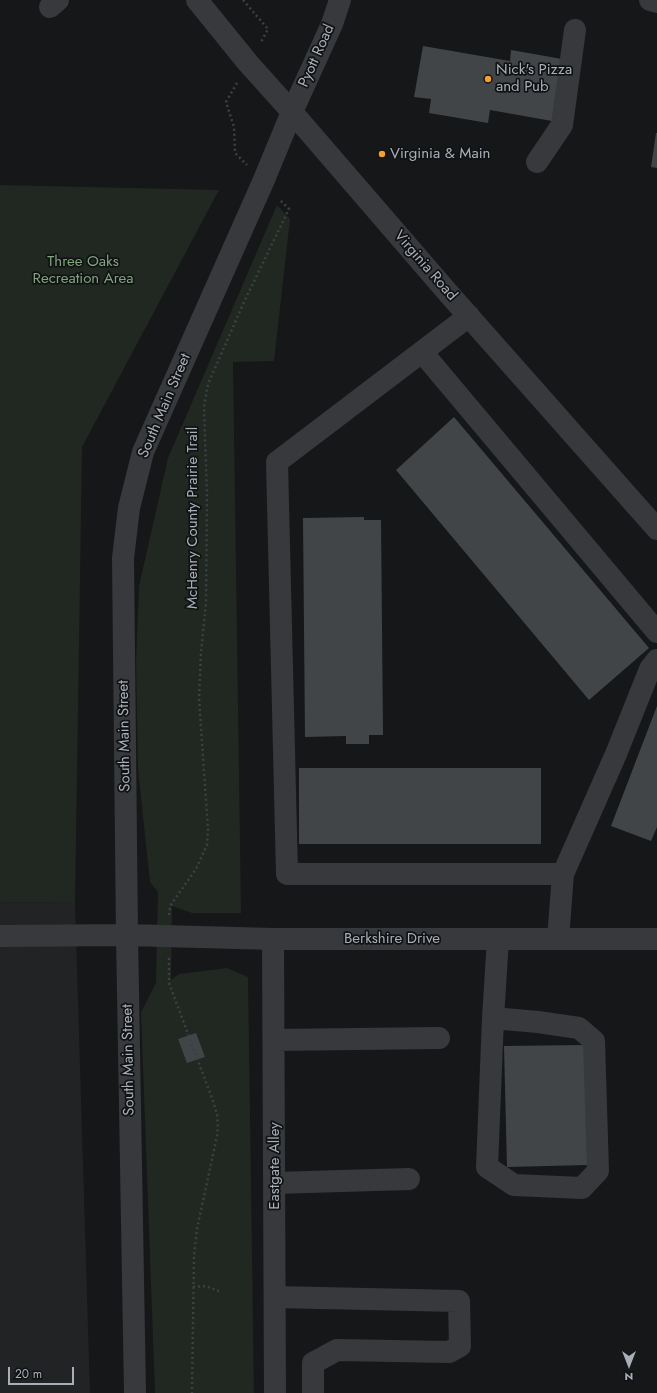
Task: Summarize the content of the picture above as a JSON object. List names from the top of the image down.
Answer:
{
  "streets": {
    "street": [
      "Pyott Road",
      "Virginia Road",
      "South Main Street",
      "Berkshire Drive",
      "Eastgate Alley"
    ],
    "path": ["McHenry County Prairie Trail"]
  },
  "crossings": [
    ["Pyott Road", "Virginia Road"],
    ["Pyott Road", "South Main Street"],
    ["Virginia Road", "South Main Street"],
    ["South Main Street", "Berkshire Drive"],
    ["Berkshire Drive", "Eastgate Alley"]
  ],
  "parks": ["Three Oaks Recreation Area"],
  "places": ["Nick's Pizza and Pub", "Virginia & Main"],
  "scale_bar": "20 m",
  "north": "bottom"
}
